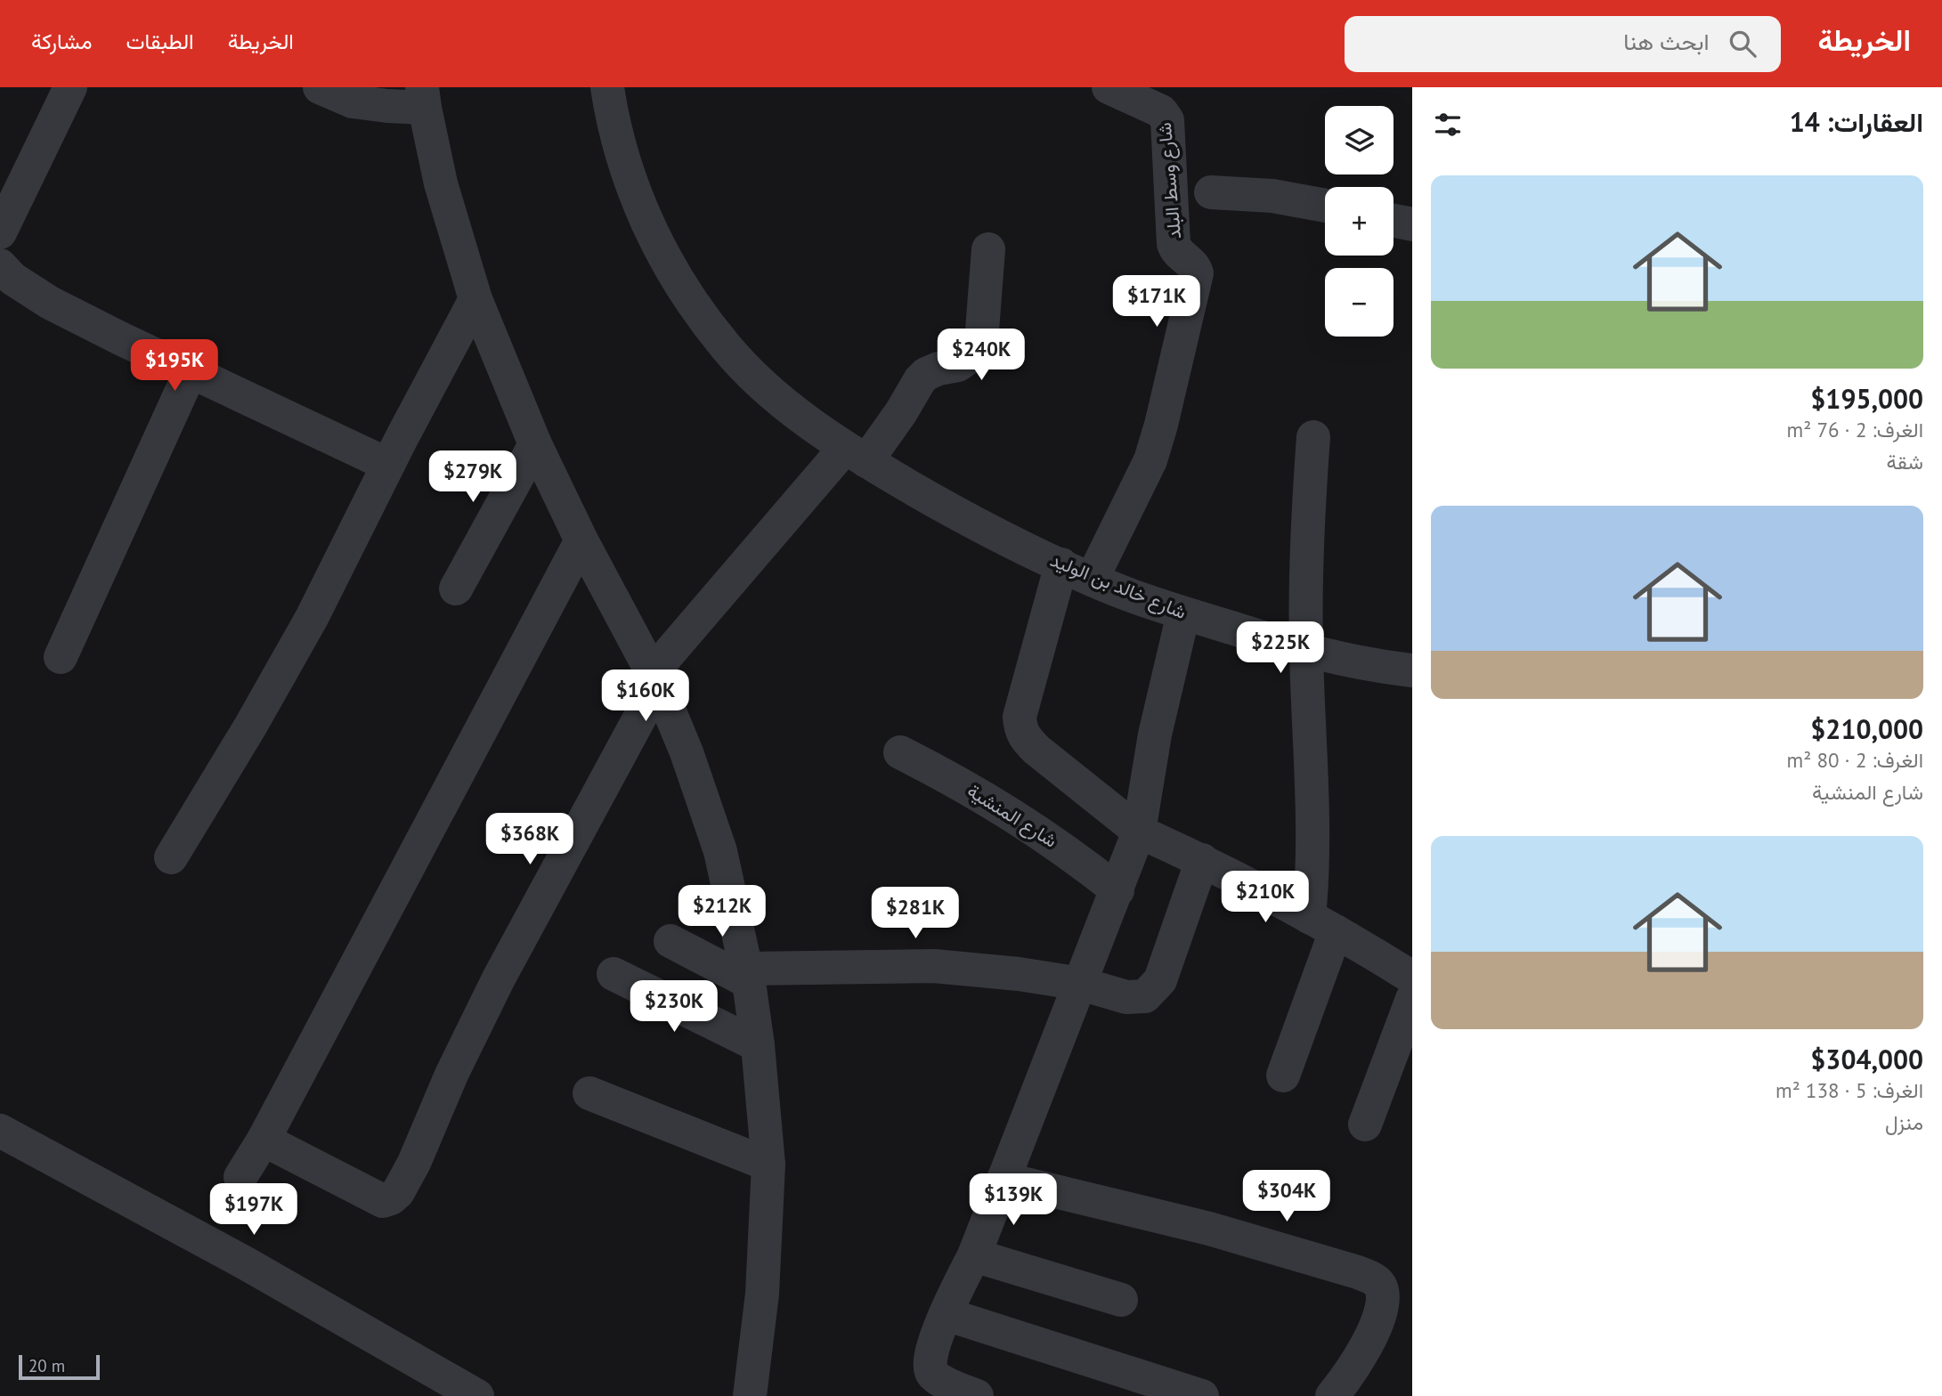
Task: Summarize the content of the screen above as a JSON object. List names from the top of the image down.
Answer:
{
  "streets": {
    "street": ["شارع وسط البلد", "شارع خالد بن الوليد", "شارع المنشية"]
  },
  "crossings": [
    ["شارع وسط البلد", "شارع خالد بن الوليد"]
  ],
  "scale_bar": "20 m",
  "page": {
    "header": "الخريطة",
    "search": "ابحث هنا",
    "nav": ["الخريطة", "الطبقات", "مشاركة"],
    "heading": "العقارات: 14",
    "map_buttons": ["+", "−"],
    "list": [
      {
        "name": "$195,000",
        "note": "الغرف: 2 · 76 m² · شقة"
      },
      {
        "name": "$210,000",
        "note": "الغرف: 2 · 80 m² · شارع المنشية"
      },
      {
        "name": "$304,000",
        "note": "الغرف: 5 · 138 m² · منزل"
      }
    ],
    "price": [
      "$171K",
      "$240K",
      "$195K",
      "$279K",
      "$225K",
      "$160K",
      "$368K",
      "$210K",
      "$212K",
      "$281K",
      "$230K",
      "$304K",
      "$139K",
      "$197K"
    ],
    "scale": "20 m"
  }
}
